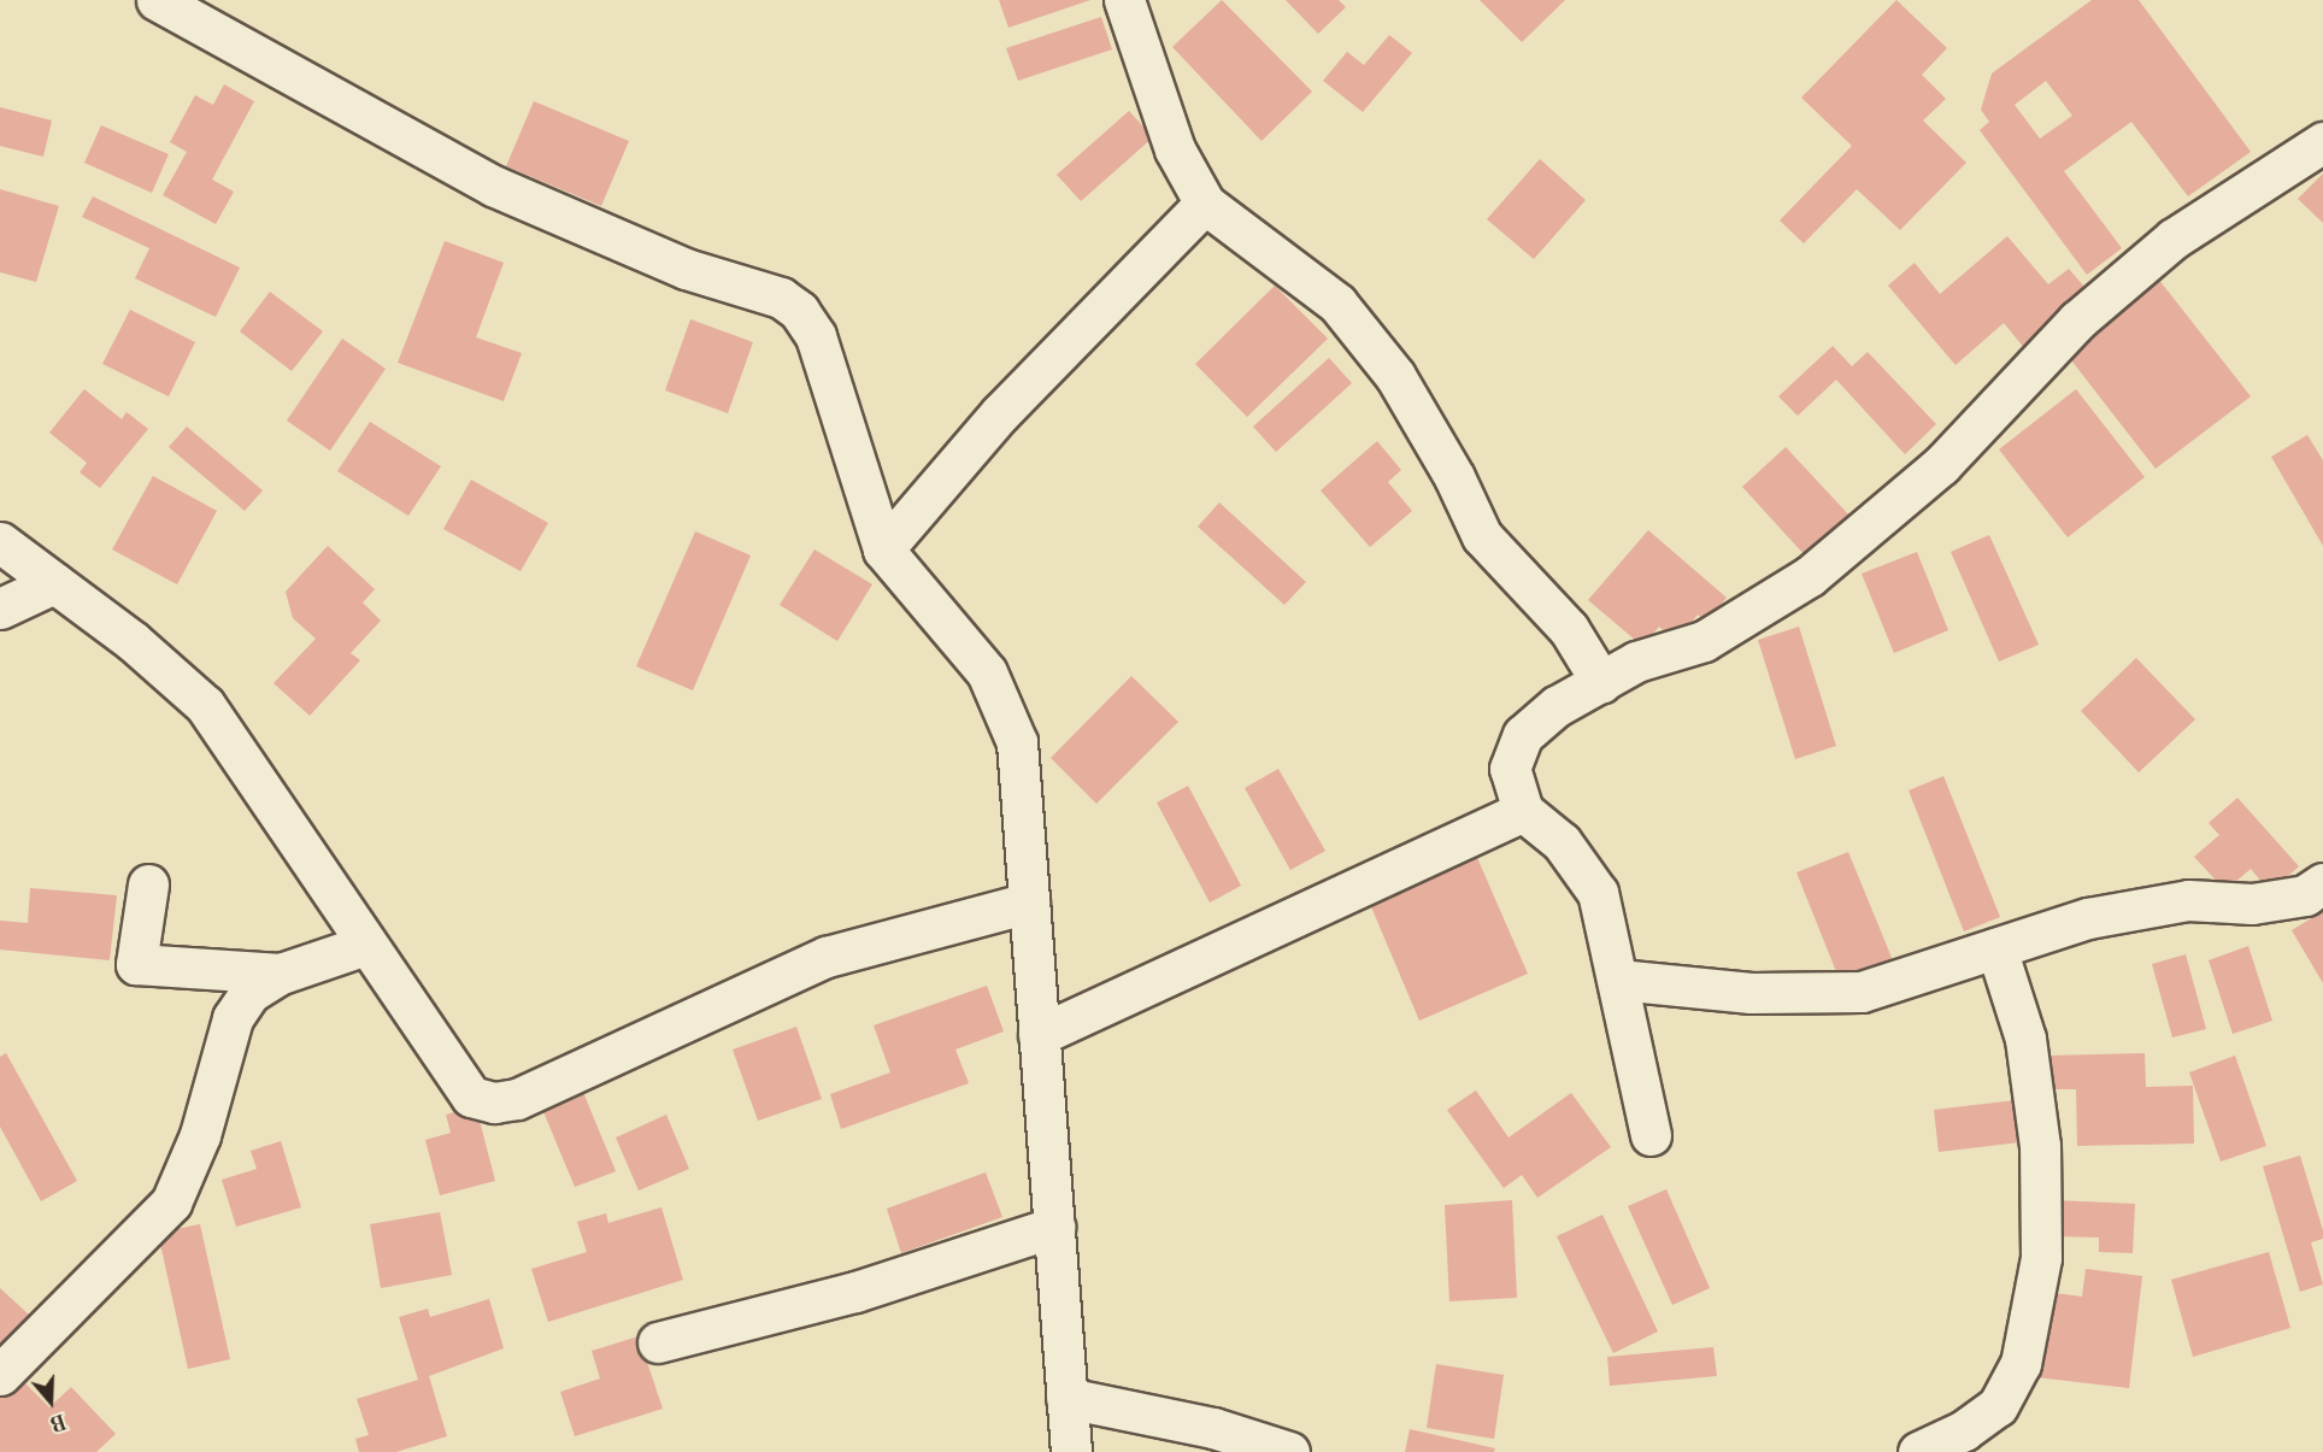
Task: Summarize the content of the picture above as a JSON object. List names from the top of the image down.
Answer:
{
  "north": "bottom"
}
